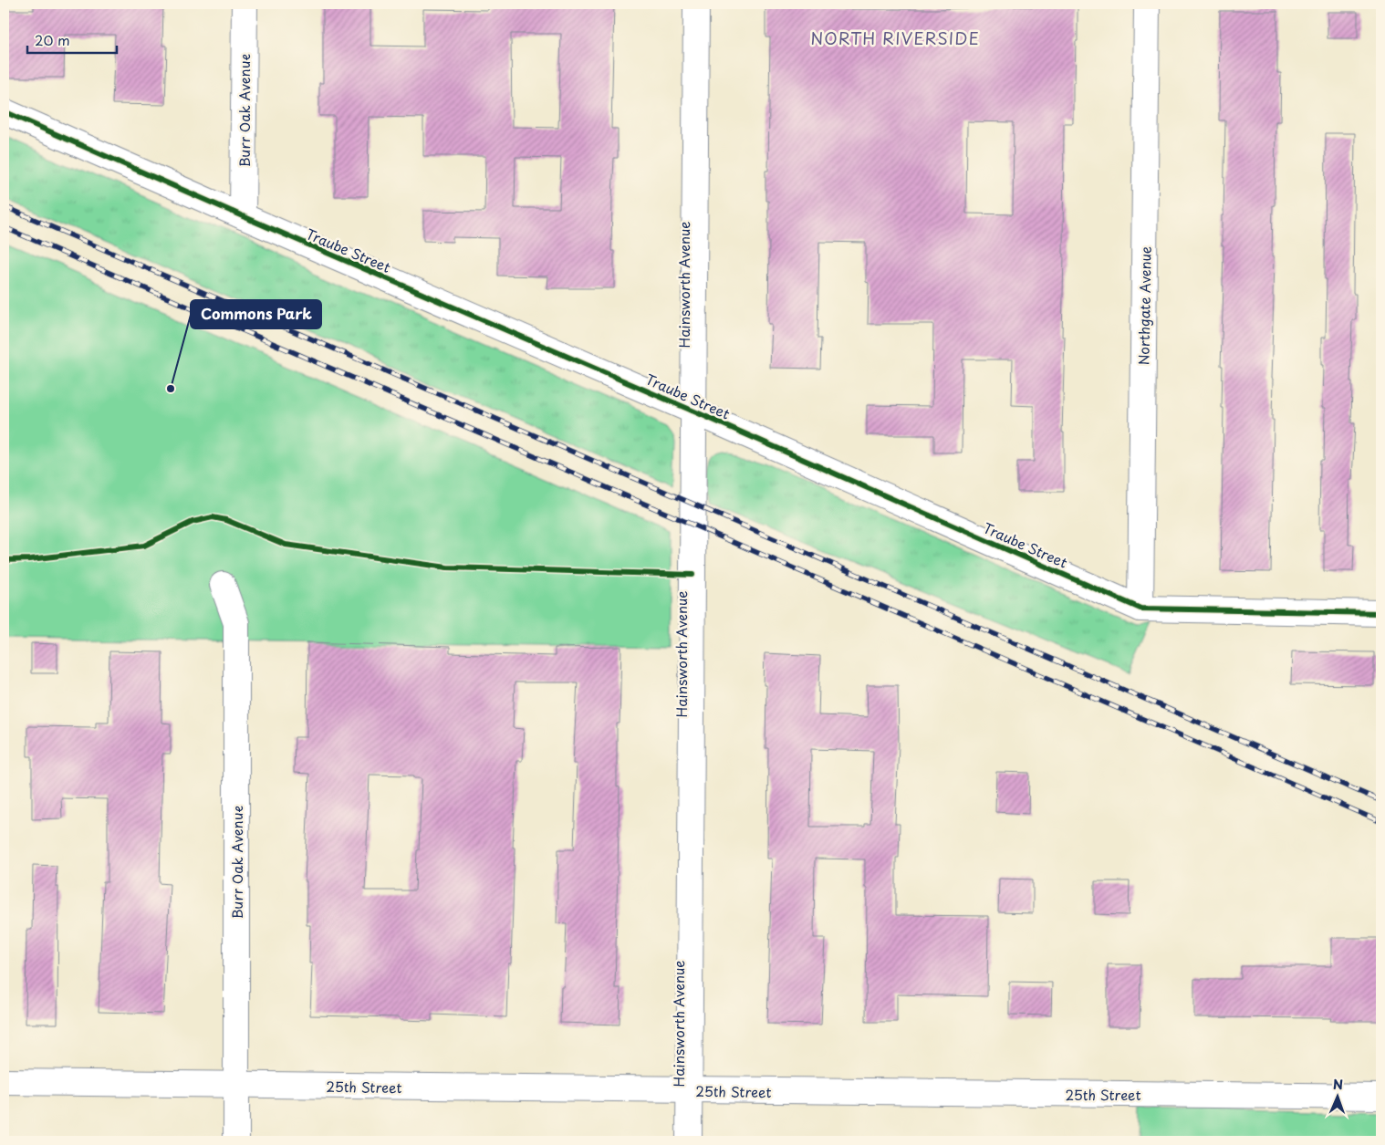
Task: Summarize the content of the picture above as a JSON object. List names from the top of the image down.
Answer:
{
  "streets": {
    "street": [
      "Burr Oak Avenue",
      "Traube Street",
      "Hainsworth Avenue",
      "Northgate Avenue",
      "25th Street"
    ]
  },
  "crossings": [
    ["Burr Oak Avenue", "Traube Street"],
    ["Burr Oak Avenue", "25th Street"],
    ["Traube Street", "Hainsworth Avenue"],
    ["Traube Street", "Northgate Avenue"],
    ["Hainsworth Avenue", "25th Street"]
  ],
  "districts": ["NORTH RIVERSIDE"],
  "places": ["Commons Park"],
  "scale_bar": "20 m",
  "north": "top"
}
